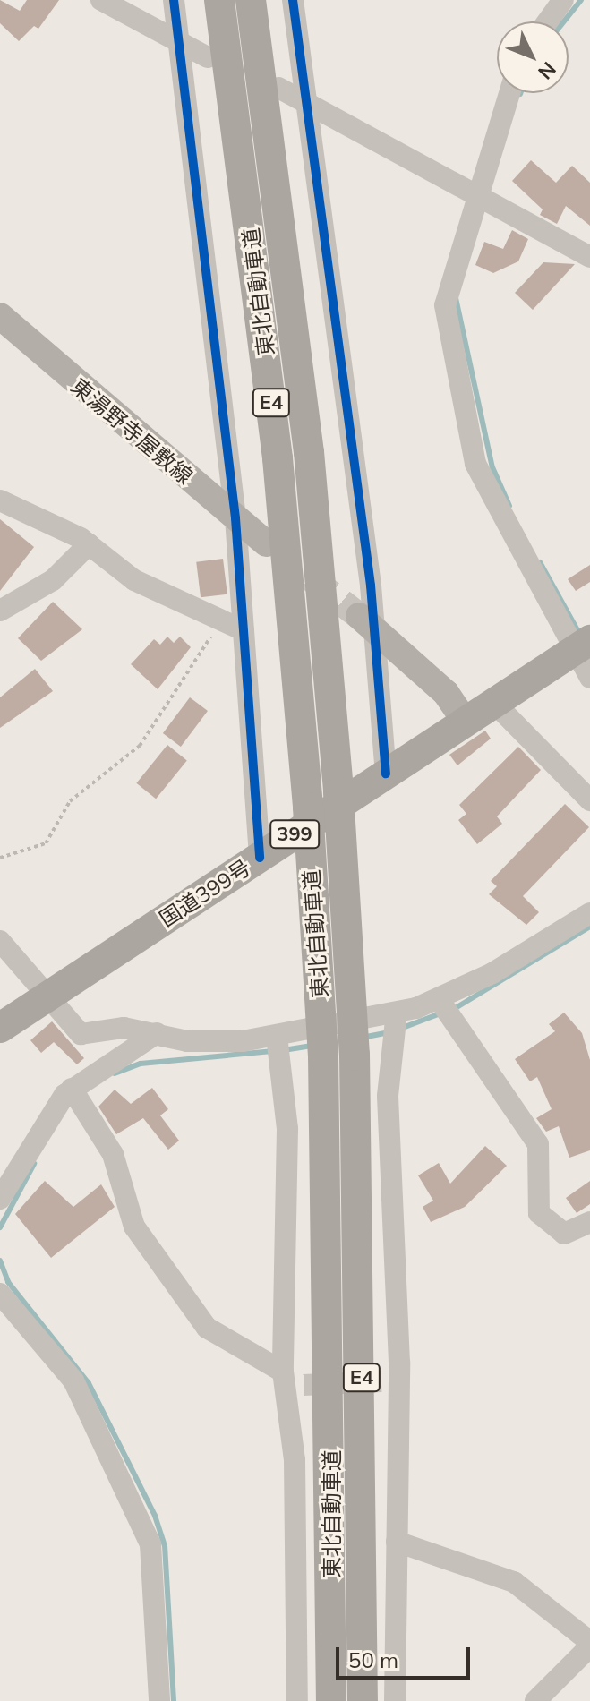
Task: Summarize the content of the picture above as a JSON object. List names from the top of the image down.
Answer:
{
  "streets": {
    "highway": [
      "東北自動車道",
      "E4",
      "399",
      "国道399号"
    ],
    "main road": ["東湯野寺屋敷線"]
  },
  "scale_bar": "50 m",
  "north": "bottom right"
}
